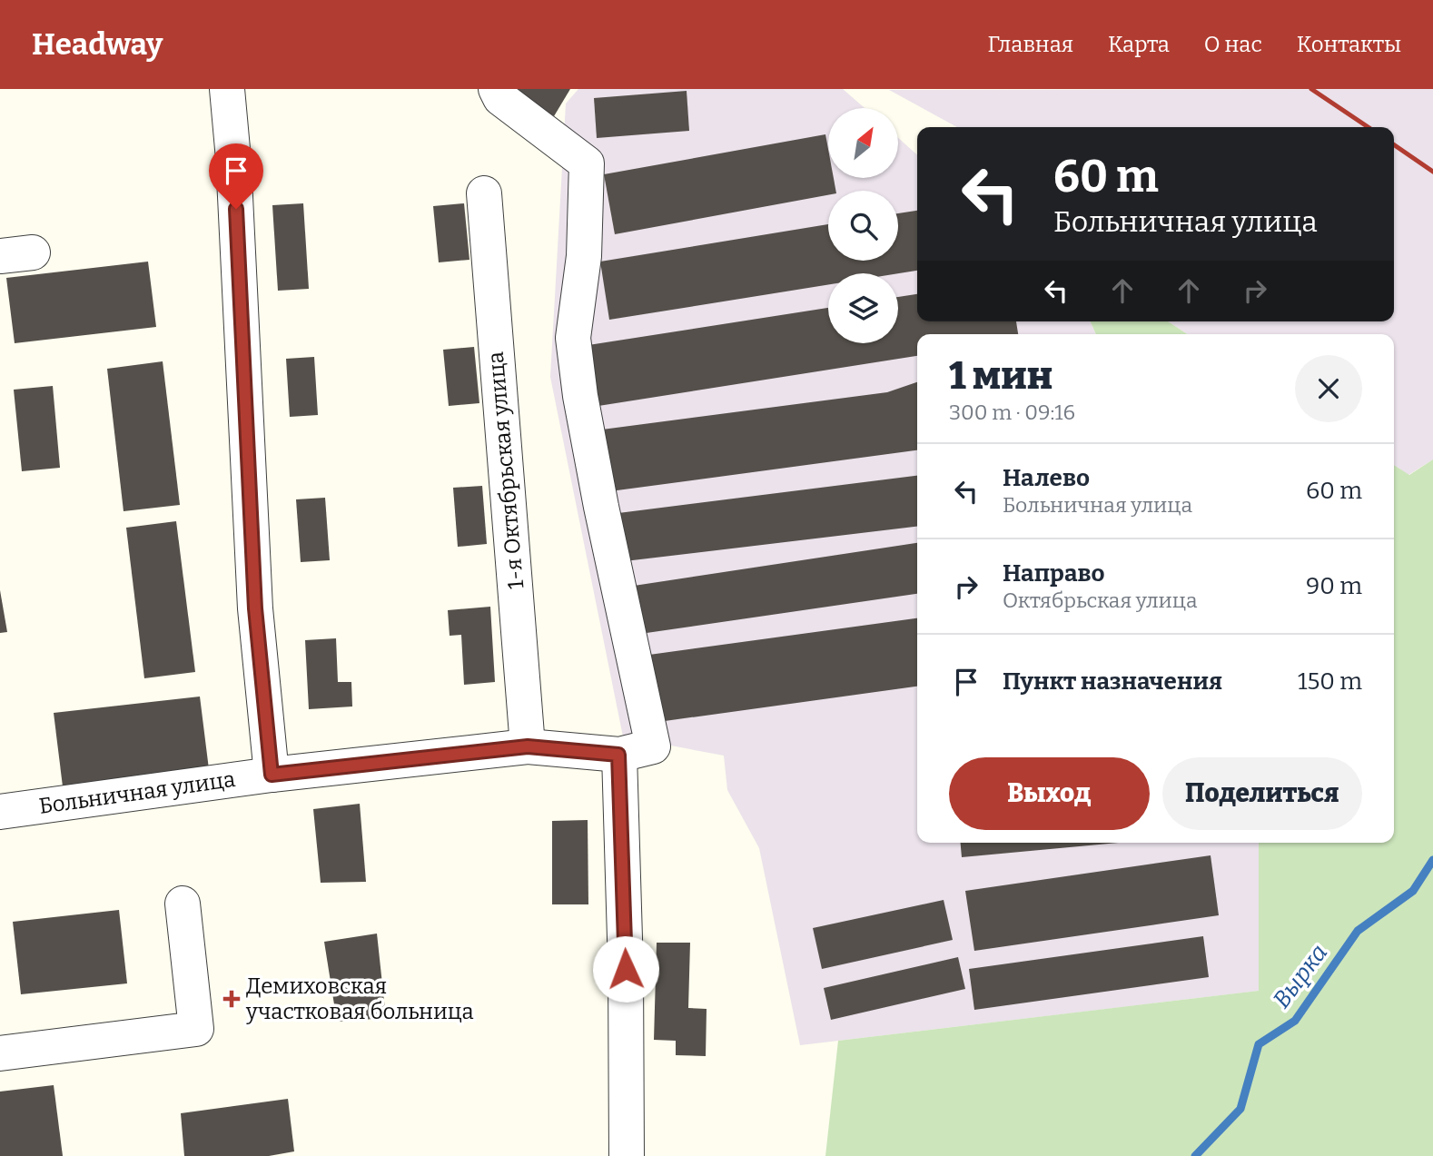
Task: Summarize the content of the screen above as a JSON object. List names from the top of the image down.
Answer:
{
  "streets": {
    "lane": ["1-я Октябрьская улица", "Больничная улица"]
  },
  "crossings": [
    ["1-я Октябрьская улица", "Больничная улица"]
  ],
  "water": ["Вырка"],
  "places": {
    "health": ["Демиховская участковая больница"]
  },
  "north": "top right",
  "page": {
    "header": "Headway",
    "nav": [
      "Главная",
      "Карта",
      "О нас",
      "Контакты"
    ],
    "turn": ["60 m", "Больничная улица"],
    "heading": ["1 мин", "300 m · 09:16"],
    "list": [
      {
        "name": "Налево",
        "note": "Больничная улица",
        "value": "60 m"
      },
      {
        "name": "Направо",
        "note": "Октябрьская улица",
        "value": "90 m"
      },
      {
        "name": "Пункт назначения",
        "value": "150 m"
      }
    ],
    "buttons": ["Выход", "Поделиться"]
  }
}
